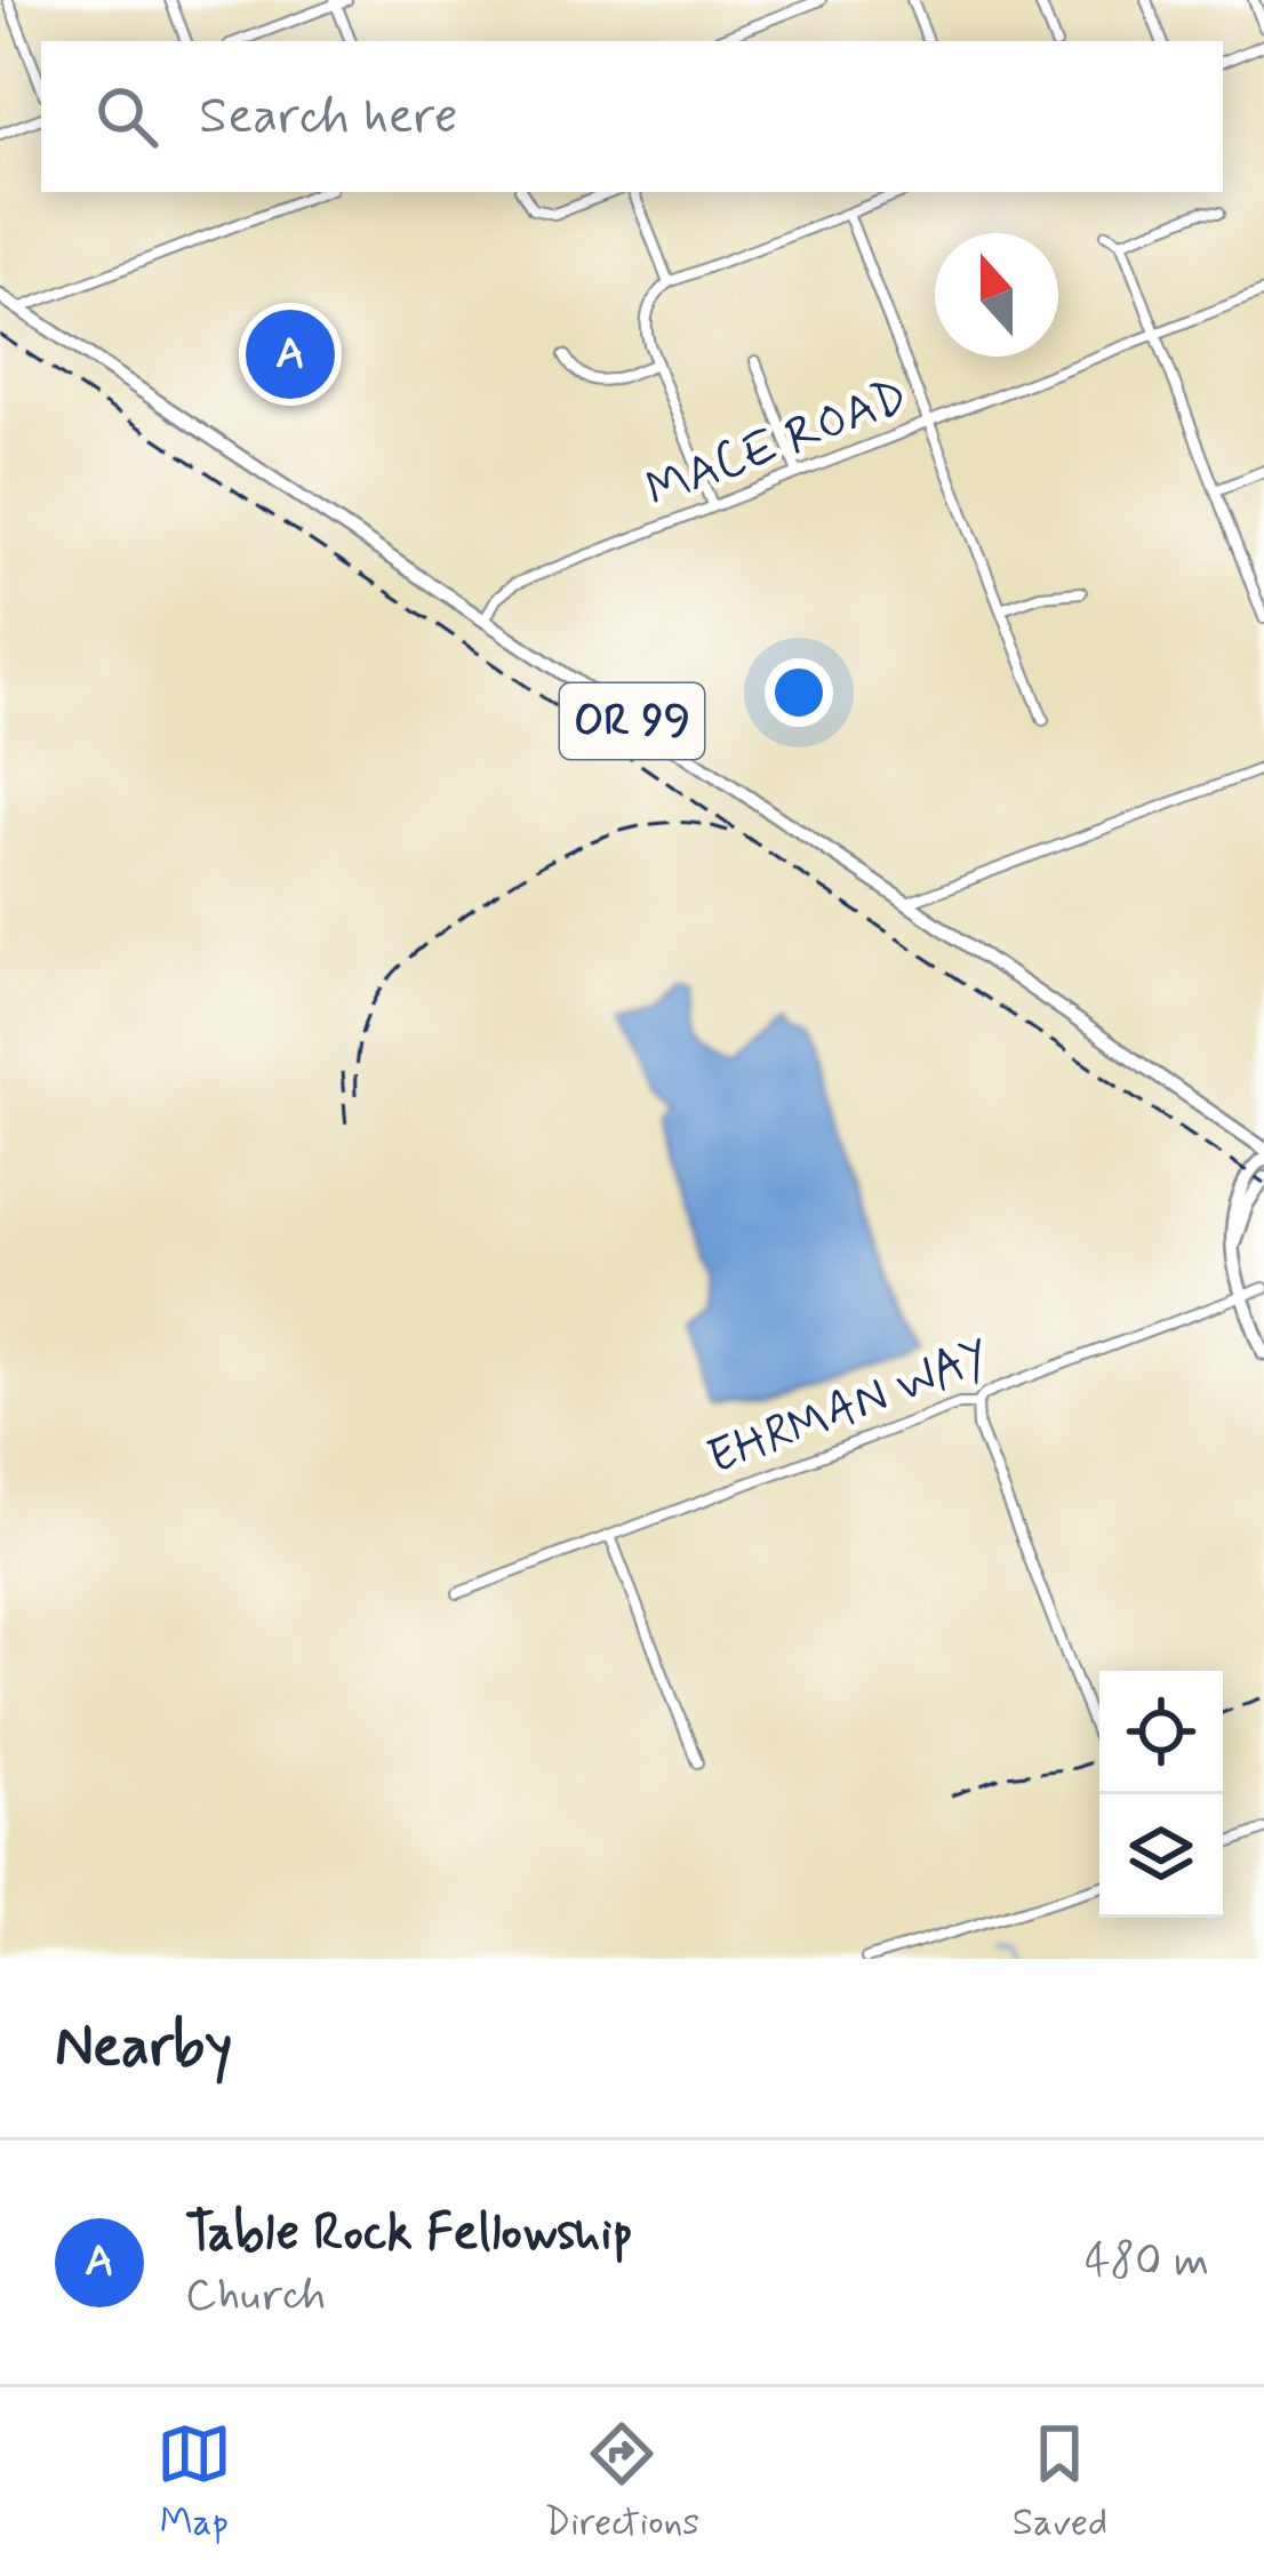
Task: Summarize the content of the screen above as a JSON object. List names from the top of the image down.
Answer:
{
  "streets": {
    "main road": ["OR 99"],
    "street": ["MACE ROAD", "EHRMAN WAY"]
  },
  "crossings": [
    ["MACE ROAD", "OR 99"]
  ],
  "north": "top",
  "page": {
    "search": "Search here",
    "pins": "A",
    "heading": "Nearby",
    "list": [
      {
        "mark": "A",
        "name": "Table Rock Fellowship",
        "note": "Church",
        "value": "480 m"
      }
    ],
    "nav": ["Map", "Directions", "Saved"]
  }
}
